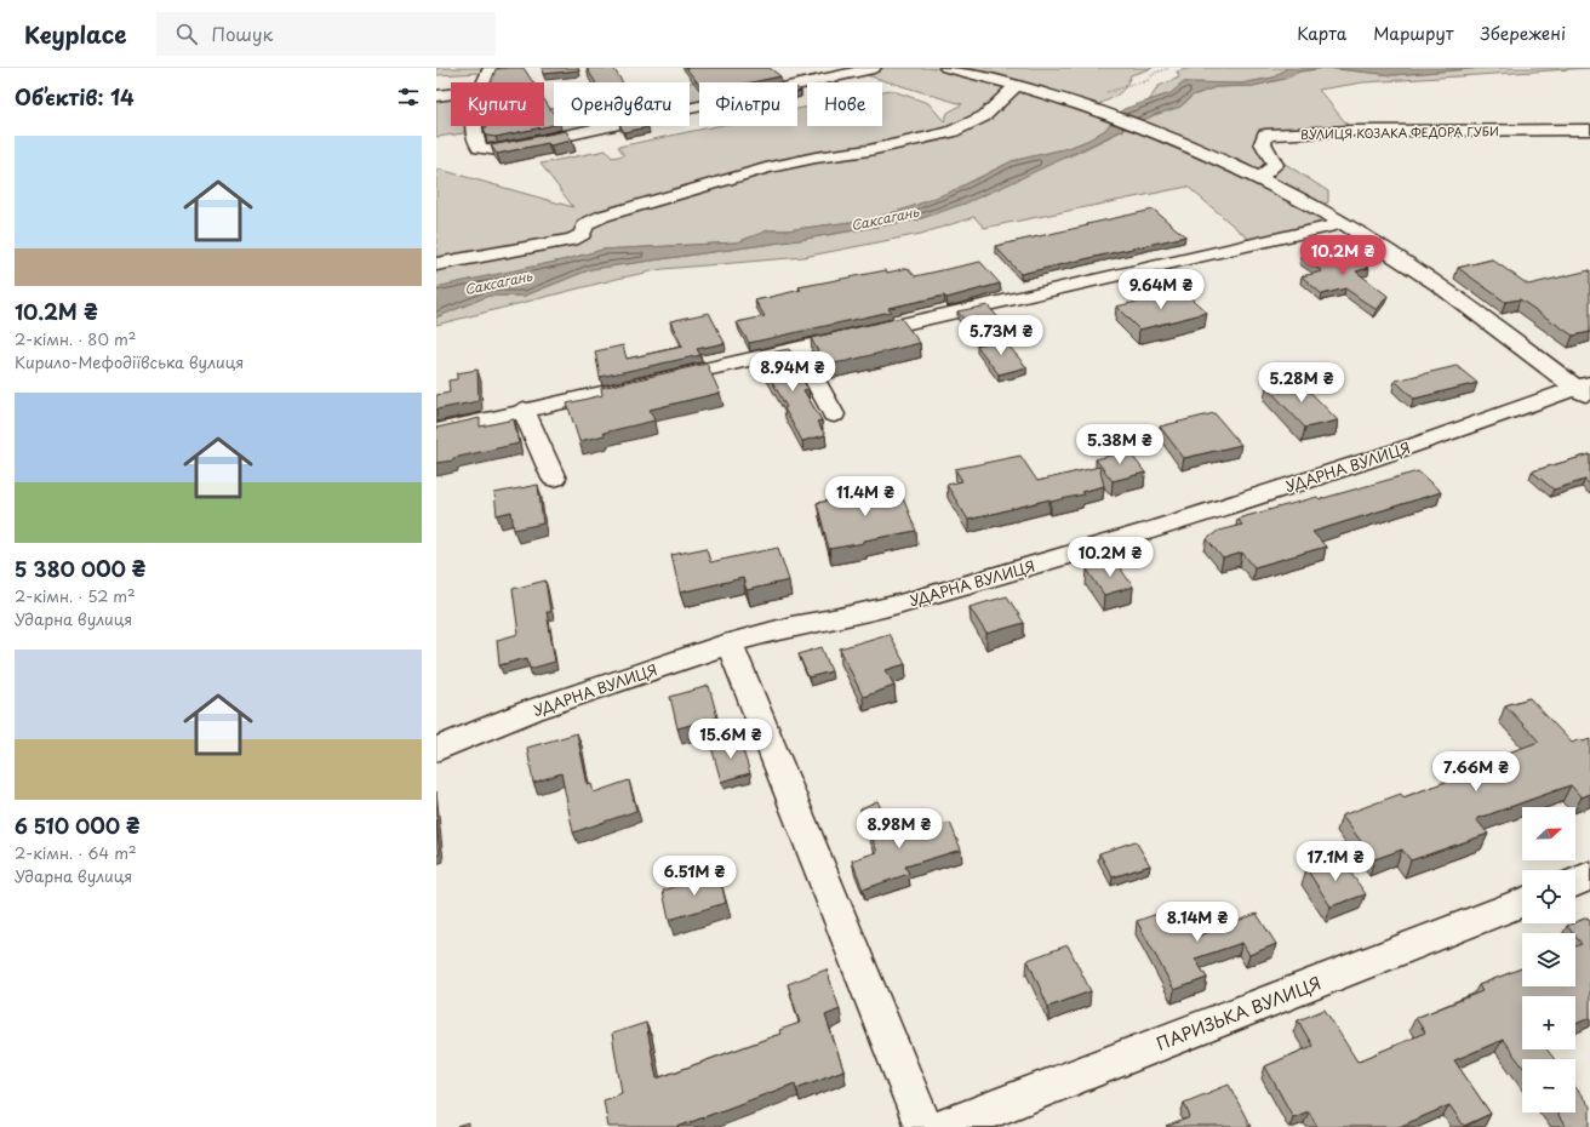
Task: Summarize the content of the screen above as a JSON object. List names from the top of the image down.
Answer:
{
  "streets": {
    "street": ["ВУЛИЦЯ КОЗАКА ФЕДОРА ГУБИ", "УДАРНА ВУЛИЦЯ", "ПАРИЗЬКА ВУЛИЦЯ"]
  },
  "water": ["Саксагань"],
  "north": "right",
  "page": {
    "header": "Keyplace",
    "search": "Пошук",
    "nav": ["Карта", "Маршрут", "Збережені"],
    "heading": "Об’єктів: 14",
    "chip": [
      "Купити",
      "Орендувати",
      "Фільтри",
      "Нове"
    ],
    "list": [
      {
        "name": "10.2M ₴",
        "note": "2-кімн. · 80 m² · Кирило-Мефодіївська вулиця"
      },
      {
        "name": "5 380 000 ₴",
        "note": "2-кімн. · 52 m² · Ударна вулиця"
      },
      {
        "name": "6 510 000 ₴",
        "note": "2-кімн. · 64 m² · Ударна вулиця"
      }
    ],
    "price": [
      "10.2M ₴",
      "9.64M ₴",
      "5.73M ₴",
      "8.94M ₴",
      "5.28M ₴",
      "5.38M ₴",
      "11.4M ₴",
      "10.2M ₴",
      "15.6M ₴",
      "7.66M ₴",
      "8.98M ₴",
      "17.1M ₴",
      "6.51M ₴",
      "8.14M ₴"
    ],
    "map_buttons": ["+", "−"]
  }
}
